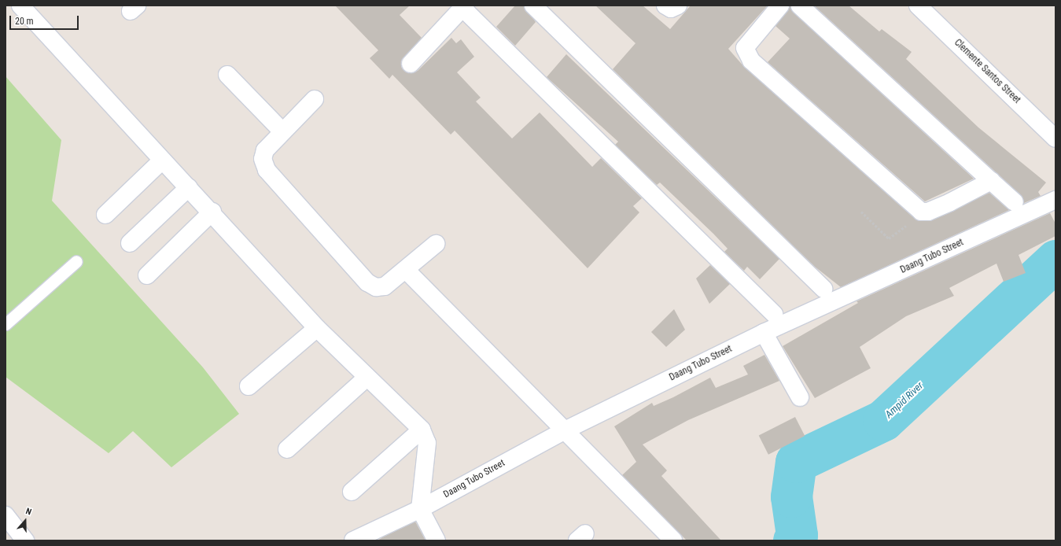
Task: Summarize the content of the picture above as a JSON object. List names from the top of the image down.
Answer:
{
  "streets": {
    "street": ["Clemente Santos Street", "Daang Tubo Street"]
  },
  "water": ["Ampid River"],
  "scale_bar": "20 m",
  "north": "top"
}
